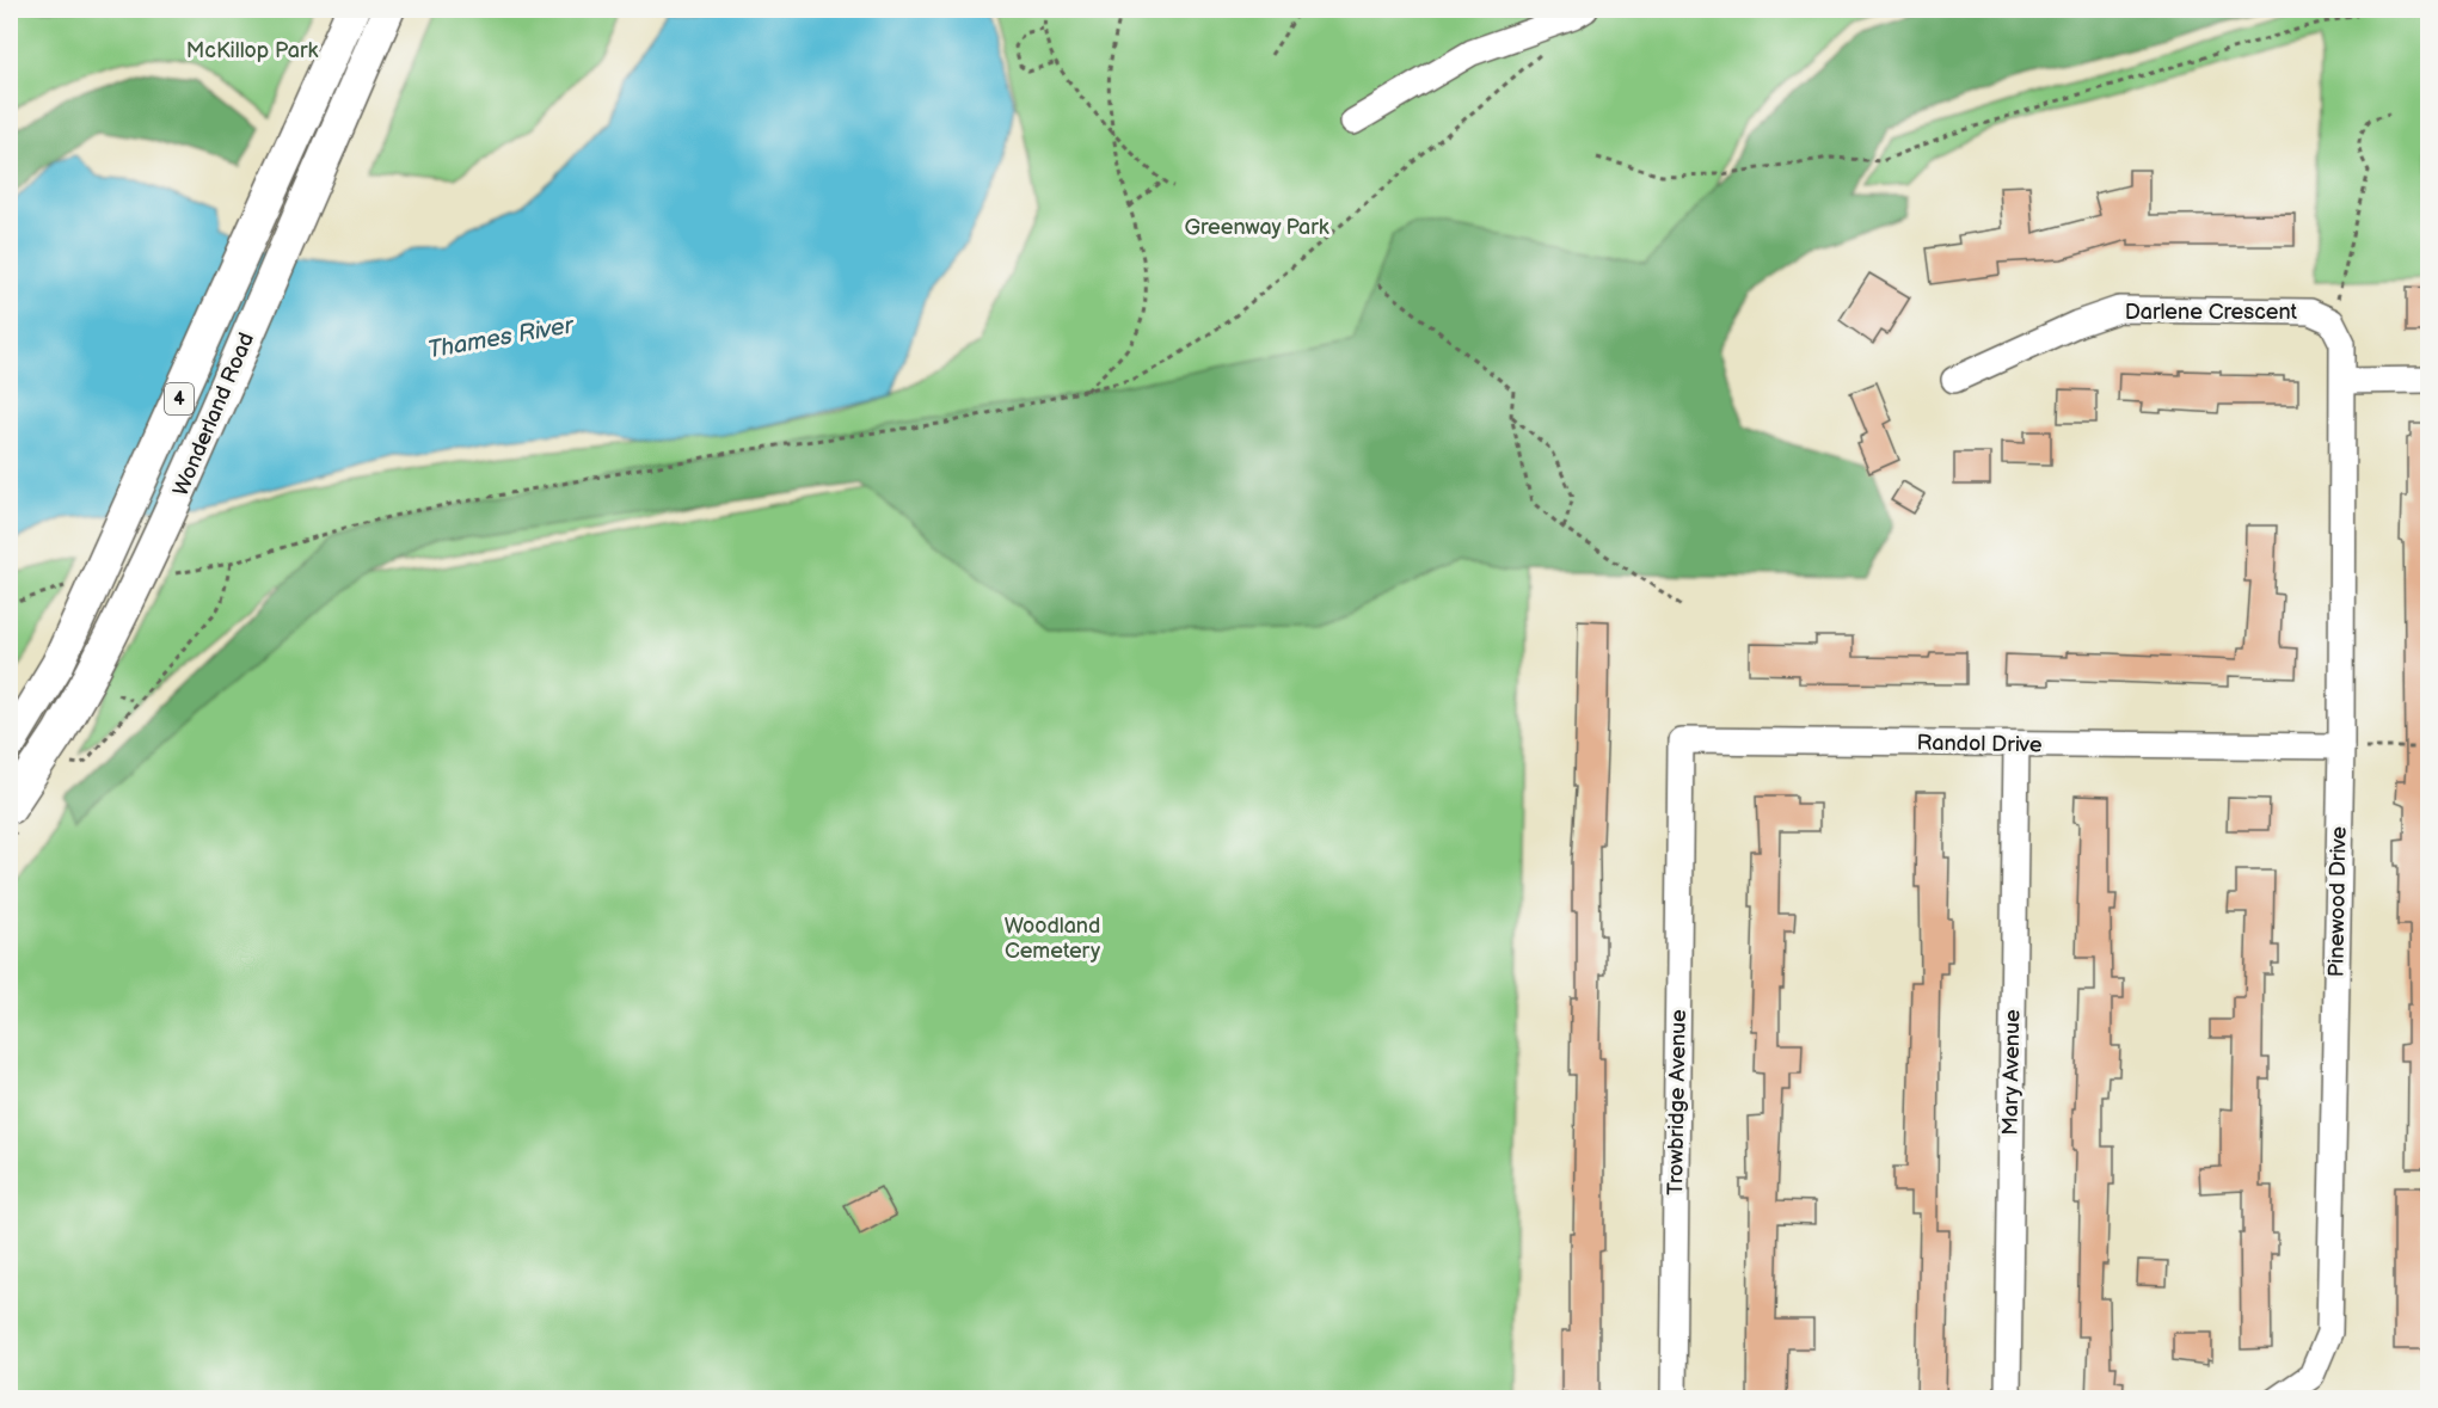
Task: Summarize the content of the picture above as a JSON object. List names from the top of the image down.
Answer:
{
  "streets": {
    "main road": ["4", "Wonderland Road"],
    "street": [
      "Darlene Crescent",
      "Randol Drive",
      "Pinewood Drive",
      "Mary Avenue",
      "Trowbridge Avenue"
    ]
  },
  "crossings": [
    ["Randol Drive", "Pinewood Drive"],
    ["Randol Drive", "Mary Avenue"],
    ["Randol Drive", "Trowbridge Avenue"]
  ],
  "water": ["Thames River"],
  "parks": ["McKillop Park", "Greenway Park", "Woodland Cemetery"]
}
